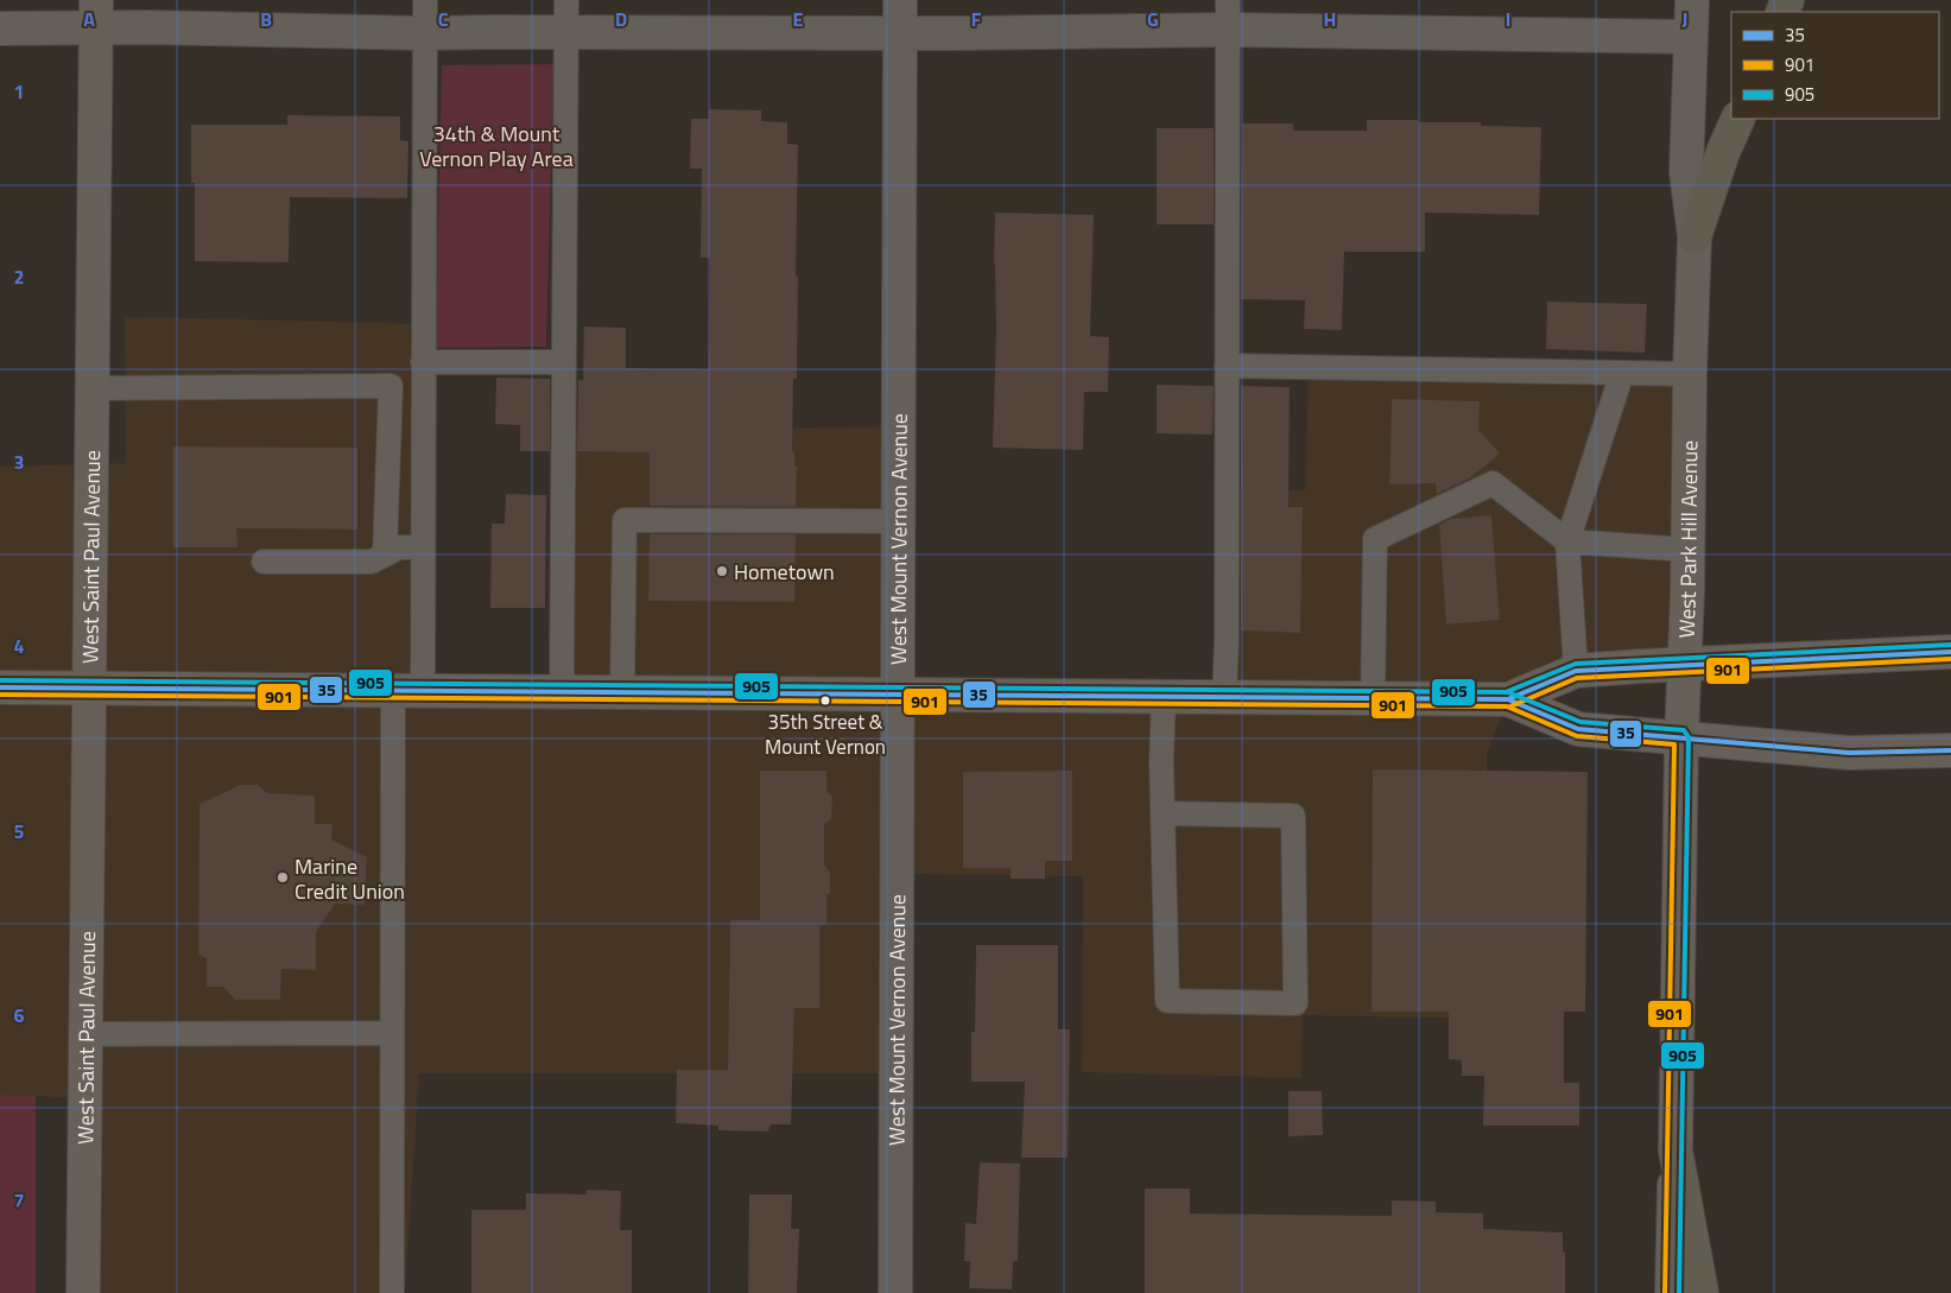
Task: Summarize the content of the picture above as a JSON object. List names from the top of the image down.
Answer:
{
  "streets": {
    "main road": ["West Park Hill Avenue", "West Saint Paul Avenue"],
    "street": ["West Mount Vernon Avenue"]
  },
  "parks": ["34th & Mount Vernon Play Area"],
  "places": ["Hometown", "35th Street & Mount Vernon", "Marine Credit Union"],
  "lines": ["transit line 905", "transit line 35", "transit line 901"],
  "legend": ["35", "901", "905"],
  "grid": {
    "columns": [
      "A",
      "B",
      "C",
      "D",
      "E",
      "F",
      "G",
      "H",
      "I",
      "J"
    ],
    "rows": [
      "1",
      "2",
      "3",
      "4",
      "5",
      "6",
      "7"
    ]
  }
}
